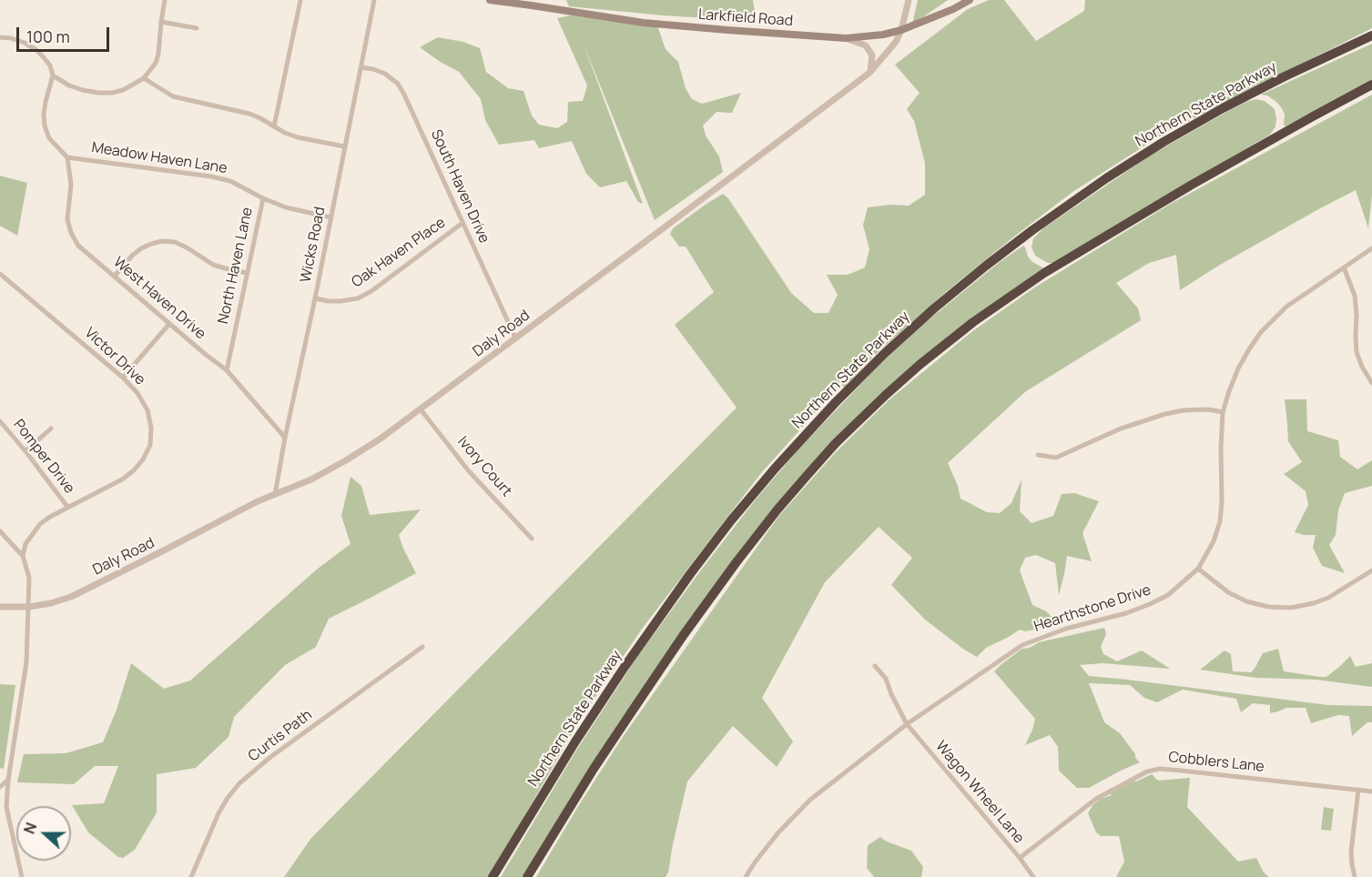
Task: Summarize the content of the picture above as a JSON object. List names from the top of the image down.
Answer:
{
  "streets": {
    "highway": ["Northern State Parkway"],
    "main road": ["Larkfield Road"],
    "street": [
      "Meadow Haven Lane",
      "South Haven Drive",
      "Wicks Road",
      "Oak Haven Place",
      "North Haven Lane",
      "West Haven Drive",
      "Daly Road",
      "Victor Drive",
      "Pomper Drive",
      "Ivory Court",
      "Hearthstone Drive",
      "Curtis Path",
      "Cobblers Lane",
      "Wagon Wheel Lane"
    ]
  },
  "crossings": [
    ["Larkfield Road", "Daly Road"],
    ["Meadow Haven Lane", "Wicks Road"],
    ["Meadow Haven Lane", "North Haven Lane"],
    ["Meadow Haven Lane", "West Haven Drive"],
    ["South Haven Drive", "Wicks Road"],
    ["South Haven Drive", "Oak Haven Place"],
    ["South Haven Drive", "Daly Road"],
    ["Wicks Road", "Oak Haven Place"],
    ["Wicks Road", "West Haven Drive"],
    ["Wicks Road", "Daly Road"],
    ["North Haven Lane", "West Haven Drive"],
    ["Daly Road", "Ivory Court"],
    ["Victor Drive", "Pomper Drive"],
    ["Hearthstone Drive", "Wagon Wheel Lane"],
    ["Cobblers Lane", "Wagon Wheel Lane"]
  ],
  "scale_bar": "100 m",
  "north": "left"
}
